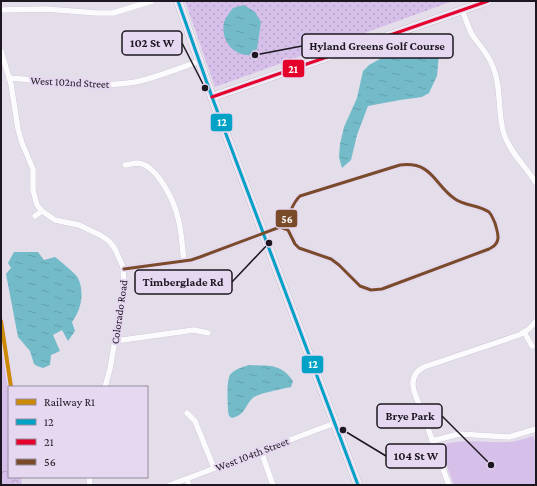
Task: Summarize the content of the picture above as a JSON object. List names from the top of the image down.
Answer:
{
  "streets": {
    "street": ["West 102nd Street", "Colorado Road", "West 104th Street"]
  },
  "places": [
    "Hyland Greens Golf Course",
    "102 St W",
    "Timberglade Rd",
    "104 St W",
    "Brye Park"
  ],
  "lines": [
    "transit line 12",
    "transit line 21",
    "transit line 56",
    "rail line R1"
  ],
  "legend": [
    "Railway R1",
    "12",
    "21",
    "56"
  ]
}
